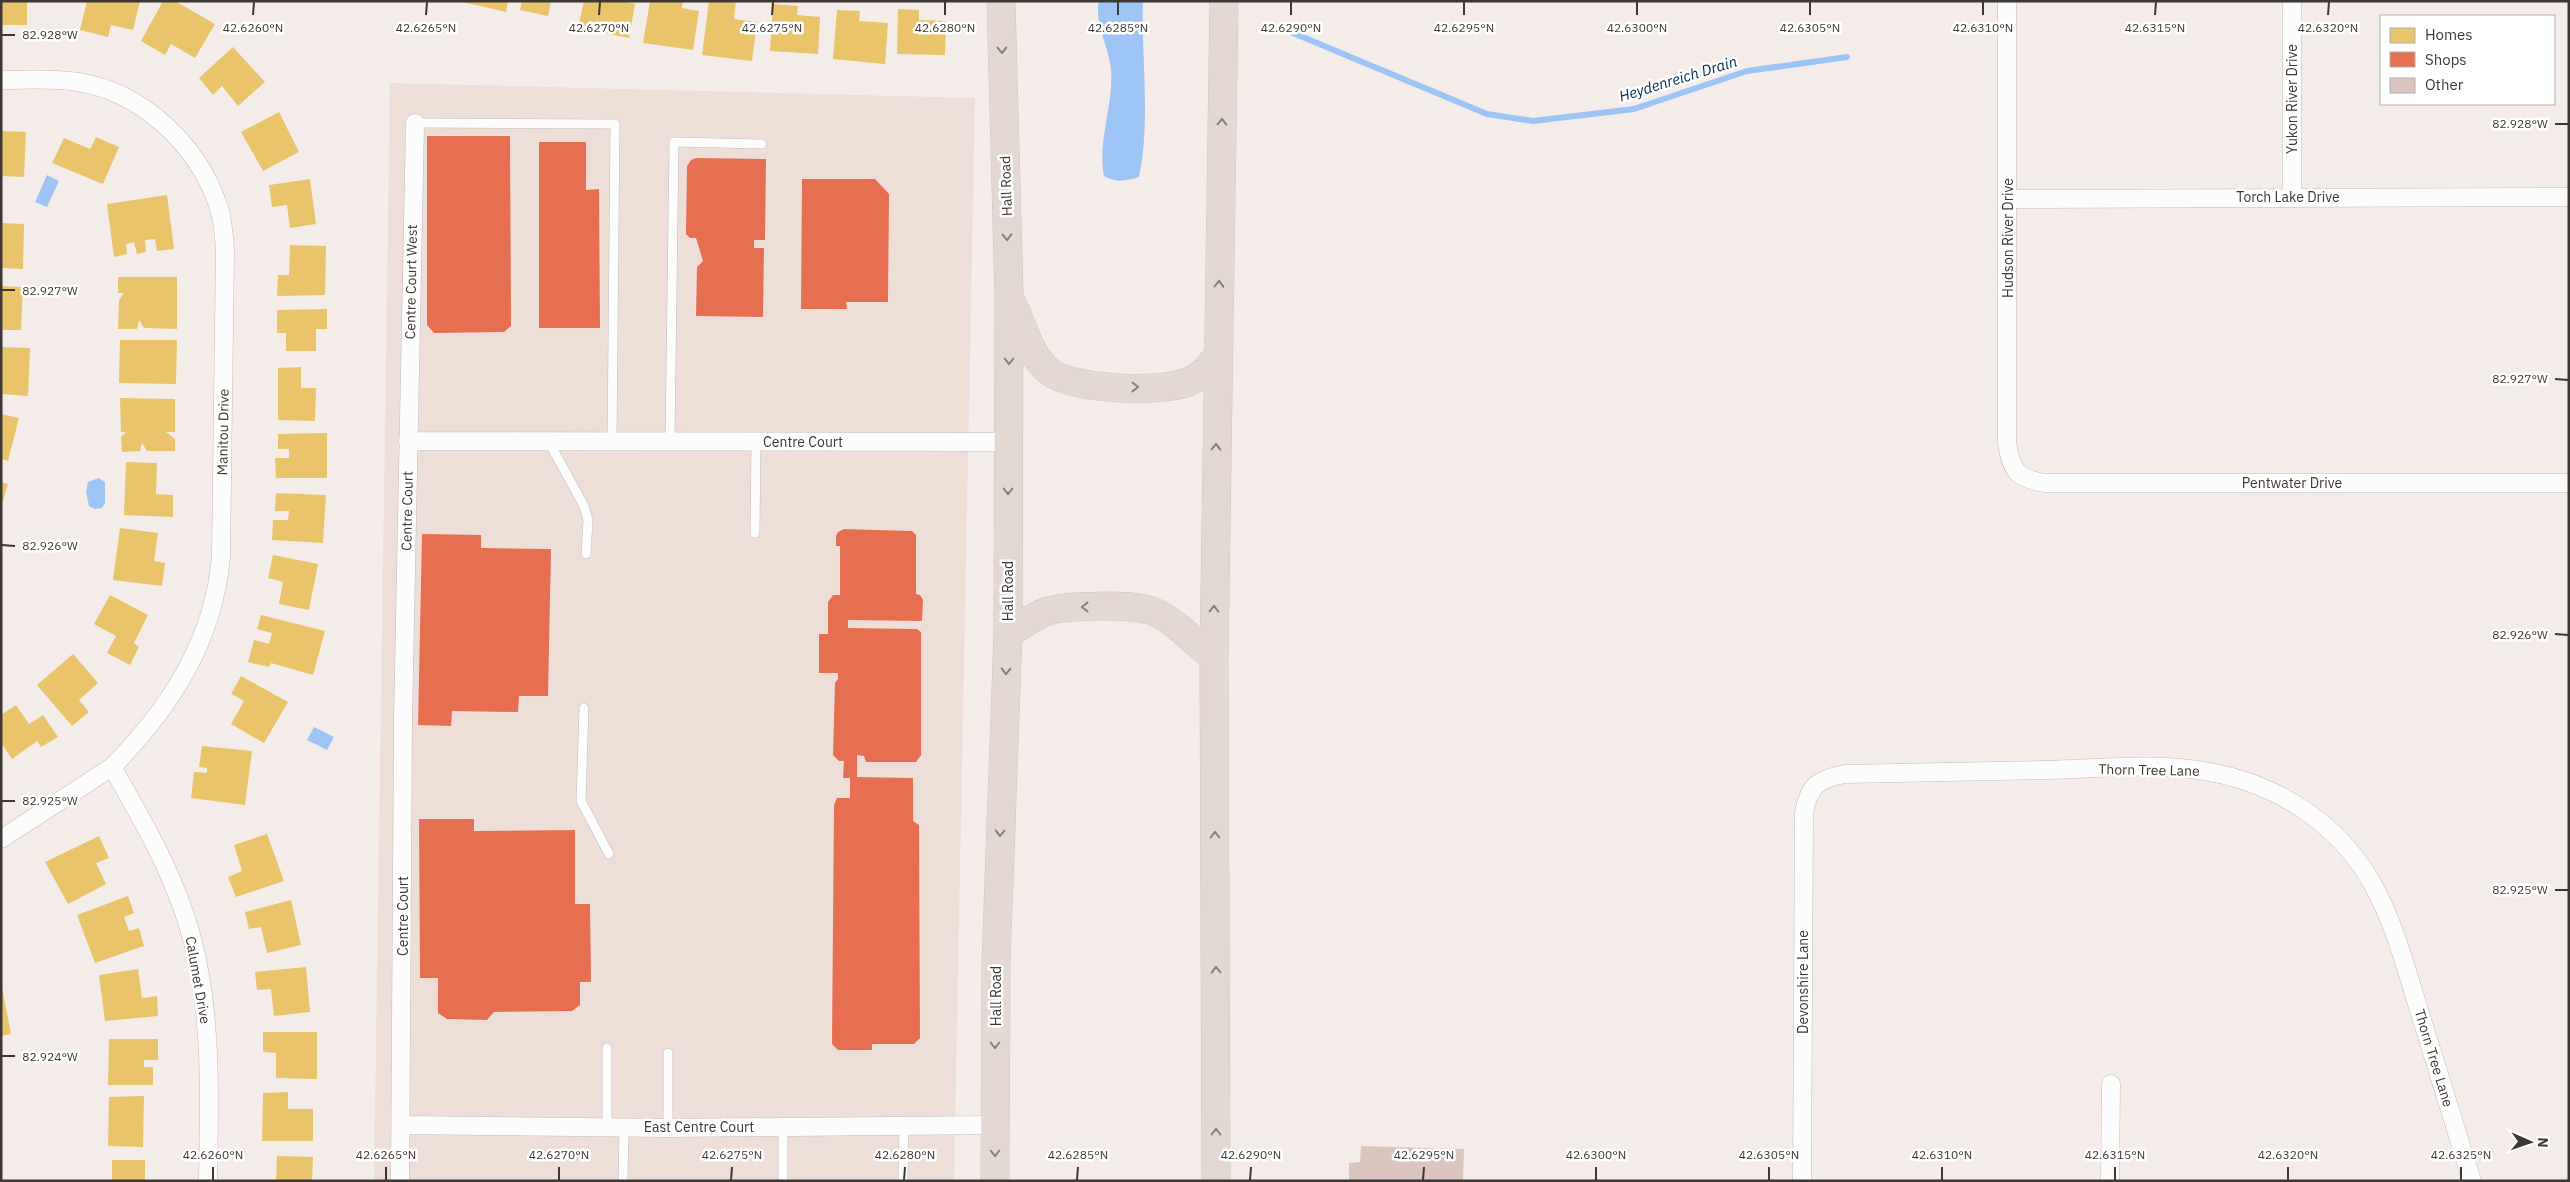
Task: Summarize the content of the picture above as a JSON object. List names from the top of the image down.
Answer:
{
  "streets": {
    "highway": ["Hall Road"],
    "street": [
      "Yukon River Drive",
      "Torch Lake Drive",
      "Hudson River Drive",
      "Centre Court West",
      "Manitou Drive",
      "Centre Court",
      "Pentwater Drive",
      "Thorn Tree Lane",
      "Calumet Drive",
      "Devonshire Lane",
      "East Centre Court"
    ]
  },
  "crossings": [
    ["Yukon River Drive", "Torch Lake Drive"],
    ["Hall Road", "Centre Court"],
    ["Hall Road", "East Centre Court"],
    ["Torch Lake Drive", "Hudson River Drive"],
    ["Hudson River Drive", "Pentwater Drive"],
    ["Centre Court West", "Centre Court"],
    ["Manitou Drive", "Calumet Drive"],
    ["Centre Court", "East Centre Court"],
    ["Thorn Tree Lane", "Devonshire Lane"]
  ],
  "water": ["Heydenreich Drain"],
  "legend": ["Homes", "Shops", "Other"],
  "north": "right",
  "coordinates": [
    "42.6260°N",
    "42.6265°N",
    "42.6270°N",
    "42.6275°N",
    "42.6280°N",
    "42.6285°N",
    "42.6290°N",
    "42.6295°N",
    "42.6300°N",
    "42.6305°N",
    "42.6310°N",
    "42.6315°N",
    "42.6320°N",
    "82.928°W",
    "82.927°W",
    "82.926°W",
    "82.925°W",
    "82.924°W",
    "42.6325°N"
  ]
}
